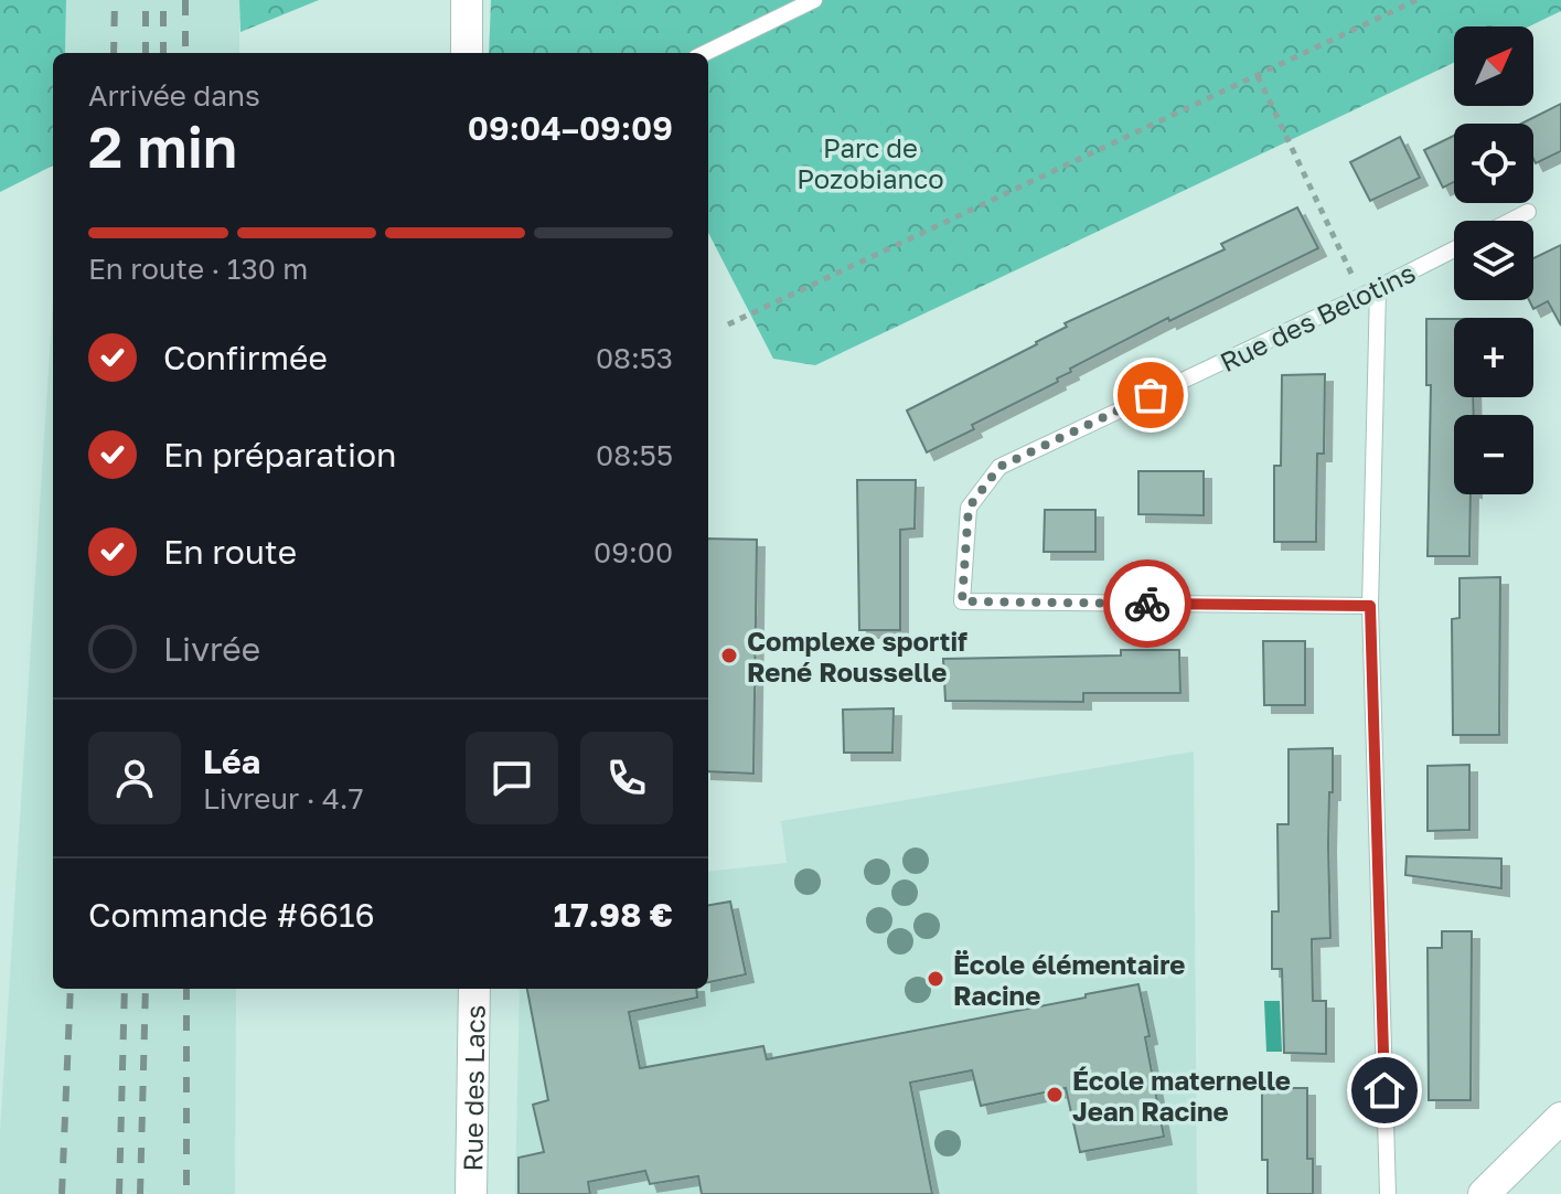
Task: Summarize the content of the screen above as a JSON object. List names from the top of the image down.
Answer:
{
  "streets": {
    "street": ["Rue des Lacs"],
    "lane": ["Rue des Belotins"]
  },
  "parks": ["Parc de Pozobianco"],
  "places": ["Complexe sportif René Rousselle", "Ëcole élémentaire Racine", "École maternelle Jean Racine"],
  "north": "top right",
  "page": {
    "map_buttons": ["+", "−"],
    "heading": ["2 min", "Arrivée dans", "09:04–09:09"],
    "panel": [
      "Léa",
      "Livreur · 4.7",
      "Commande #6616",
      "17.98 €"
    ],
    "bar": "En route · 130 m",
    "list": [
      ["Confirmée", "08:53"],
      ["En préparation", "08:55"],
      ["En route", "09:00"],
      "Livrée"
    ]
  }
}
